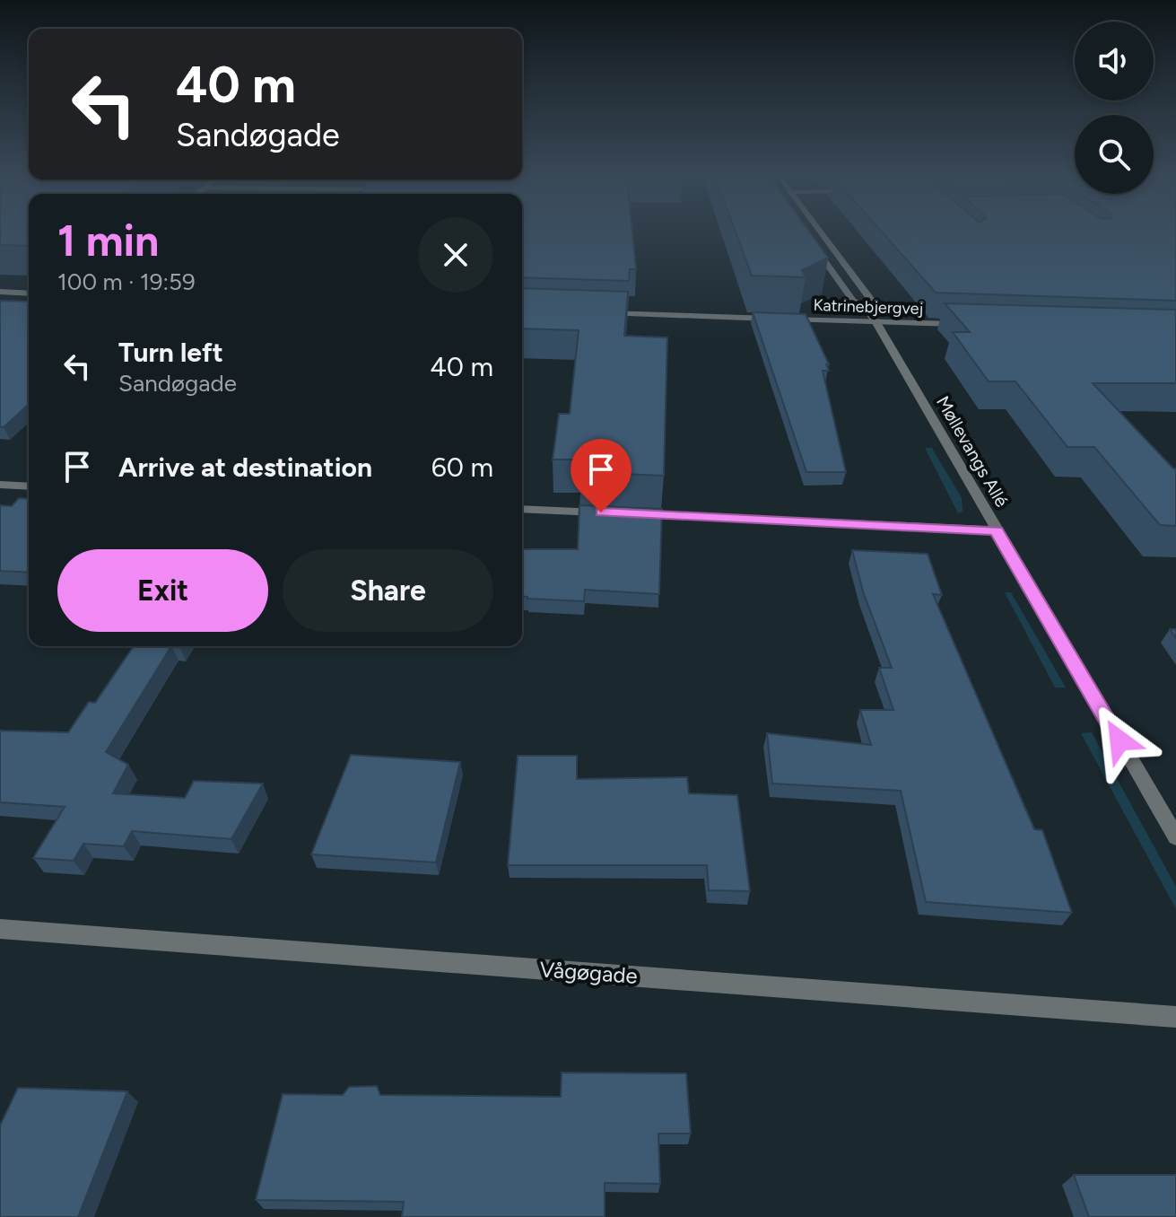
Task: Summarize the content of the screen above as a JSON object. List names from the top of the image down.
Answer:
{
  "streets": {
    "street": ["Katrinebjergvej", "Møllevangs Allé", "Vågøgade"]
  },
  "crossings": [
    ["Katrinebjergvej", "Møllevangs Allé"]
  ],
  "page": {
    "turn": ["40 m", "Sandøgade"],
    "heading": ["1 min", "100 m · 19:59"],
    "list": [
      {
        "name": "Turn left",
        "note": "Sandøgade",
        "value": "40 m"
      },
      {
        "name": "Arrive at destination",
        "value": "60 m"
      }
    ],
    "buttons": ["Exit", "Share"]
  }
}
